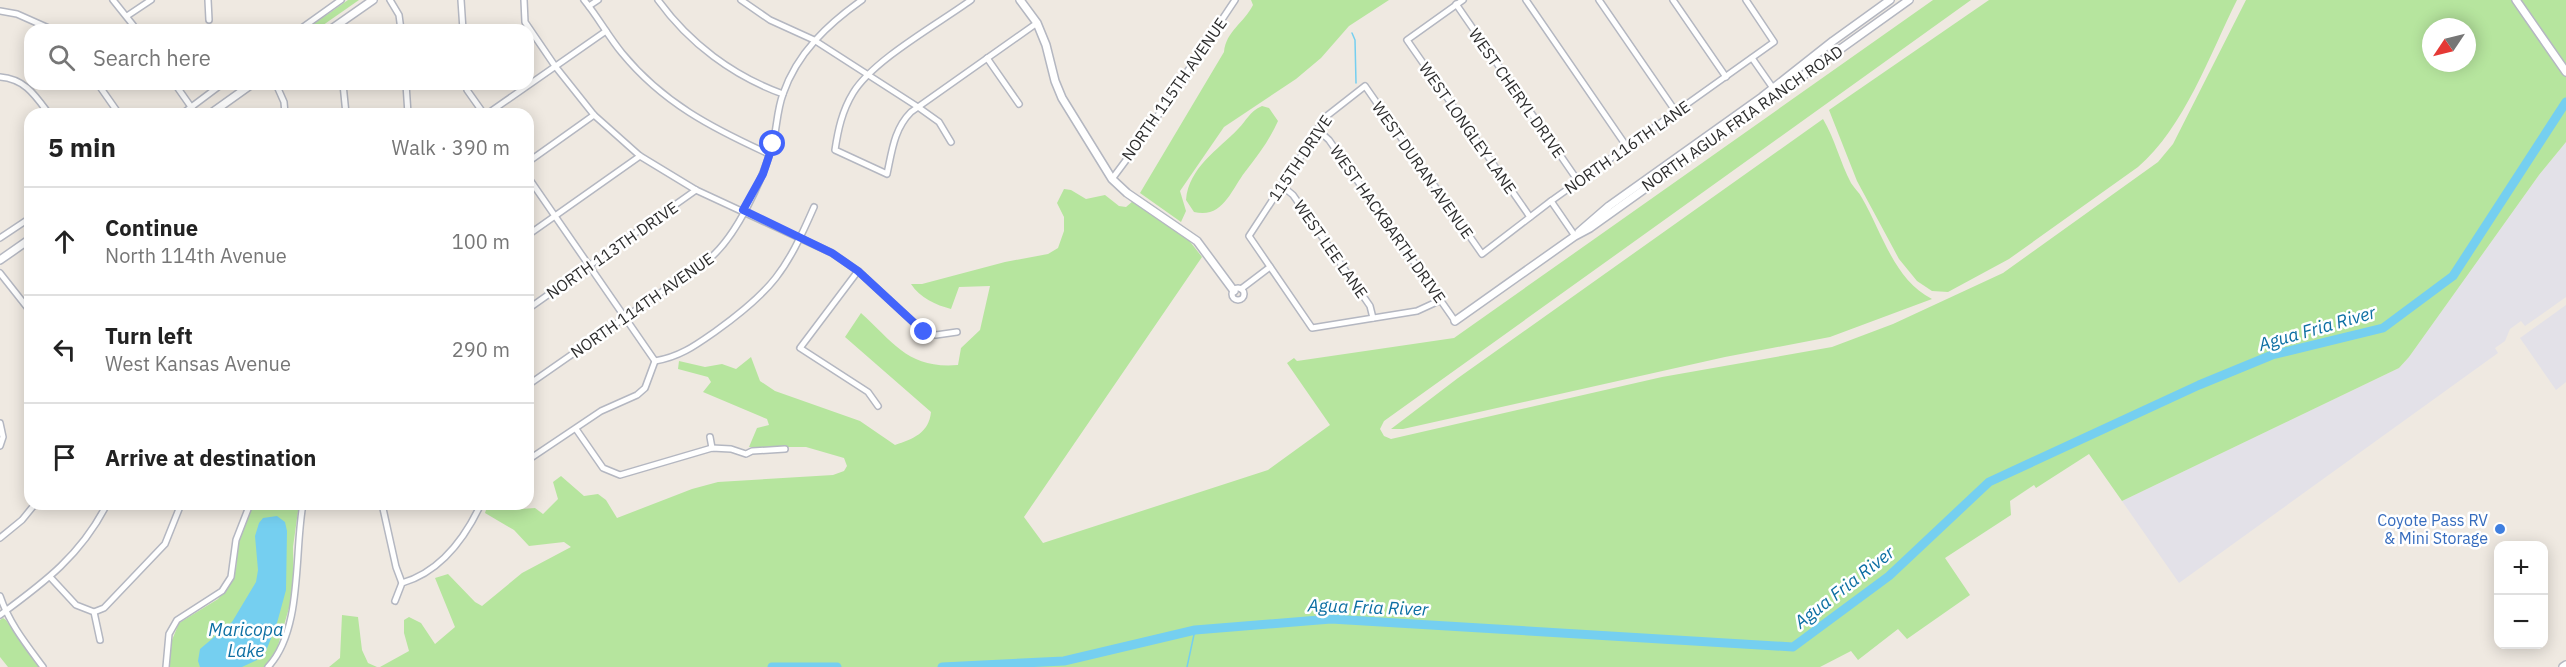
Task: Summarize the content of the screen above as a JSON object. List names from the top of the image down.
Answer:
{
  "streets": {
    "street": [
      "NORTH 115TH AVENUE",
      "WEST CHERYL DRIVE",
      "NORTH AGUA FRIA RANCH ROAD",
      "WEST LONGLEY LANE",
      "NORTH 116TH LANE",
      "115TH DRIVE",
      "WEST DURAN AVENUE",
      "WEST HACKBARTH DRIVE",
      "WEST LEE LANE",
      "NORTH 113TH DRIVE",
      "NORTH 114TH AVENUE"
    ]
  },
  "crossings": [
    ["WEST CHERYL DRIVE", "WEST LONGLEY LANE"],
    ["WEST CHERYL DRIVE", "NORTH 116TH LANE"],
    ["NORTH AGUA FRIA RANCH ROAD", "WEST HACKBARTH DRIVE"],
    ["WEST LONGLEY LANE", "NORTH 116TH LANE"],
    ["NORTH 116TH LANE", "WEST DURAN AVENUE"],
    ["115TH DRIVE", "WEST DURAN AVENUE"],
    ["115TH DRIVE", "WEST HACKBARTH DRIVE"],
    ["115TH DRIVE", "WEST LEE LANE"]
  ],
  "water": ["Agua Fria River", "Maricopa Lake"],
  "places": ["Coyote Pass RV & Mini Storage"],
  "north": "bottom left",
  "page": {
    "search": "Search here",
    "heading": ["5 min", "Walk · 390 m"],
    "list": [
      ["Continue", "North 114th Avenue", "100 m"],
      ["Turn left", "West Kansas Avenue", "290 m"],
      "Arrive at destination"
    ],
    "map_buttons": ["+", "−"]
  }
}
